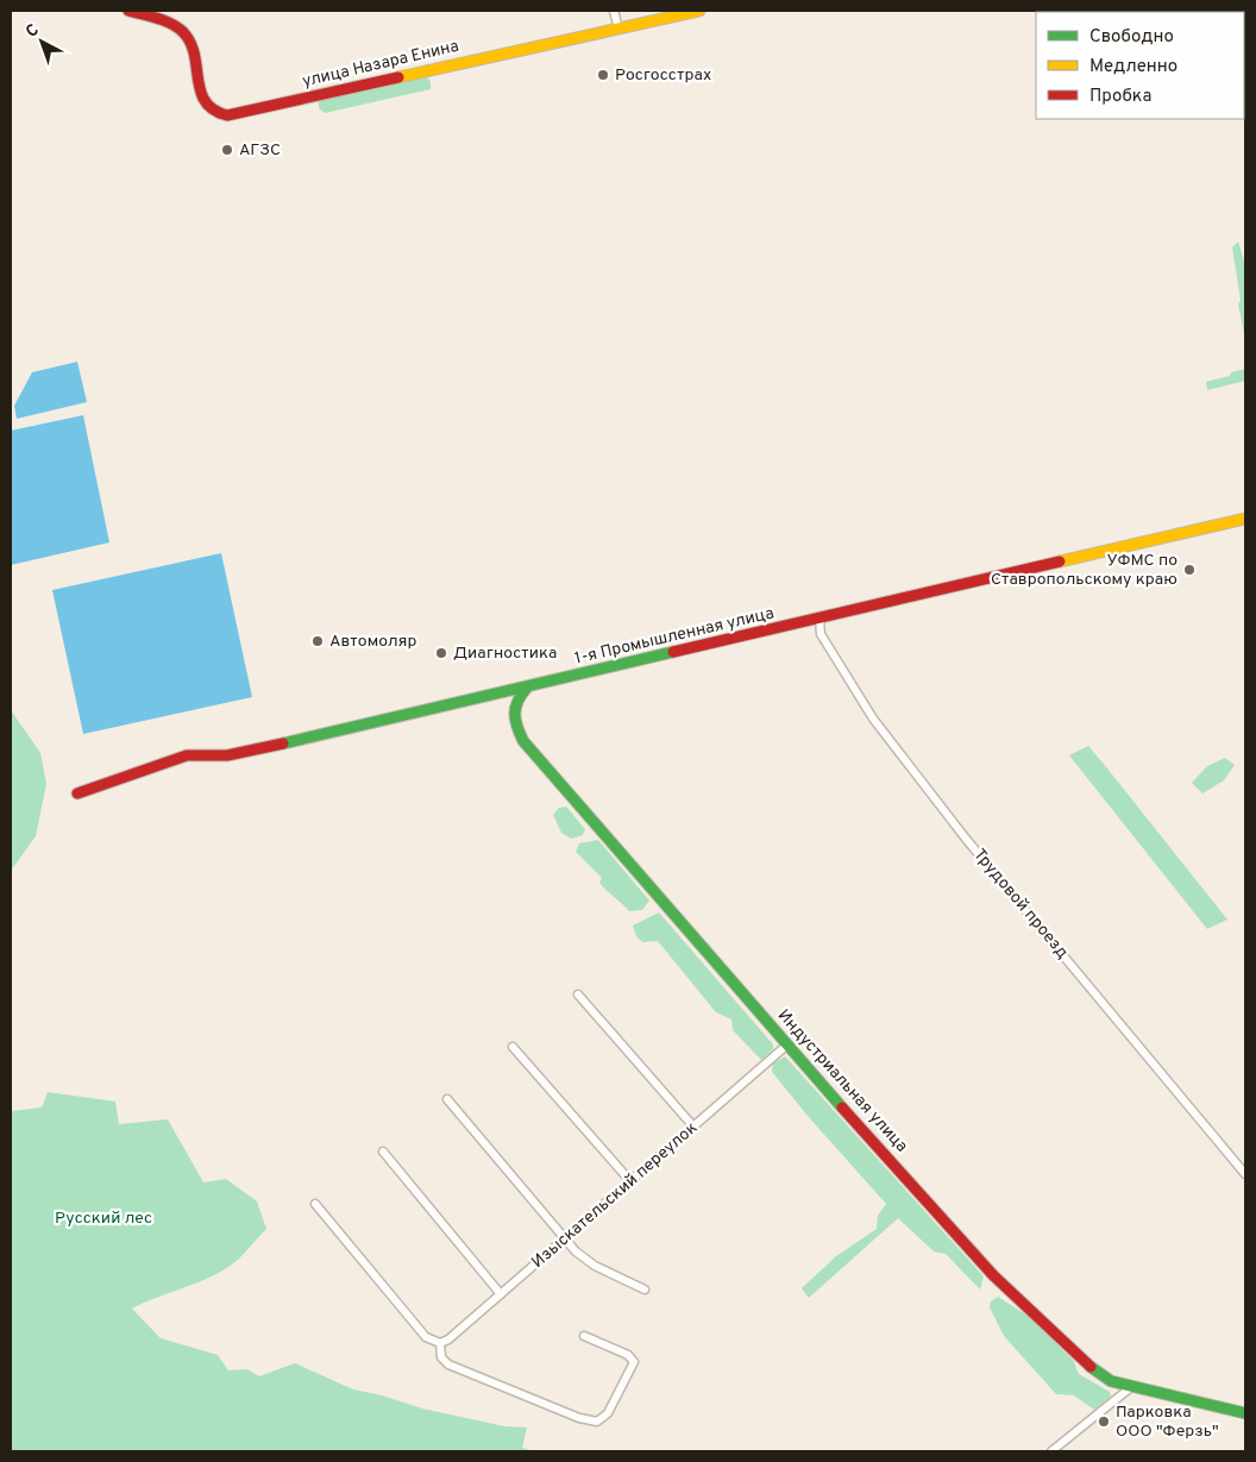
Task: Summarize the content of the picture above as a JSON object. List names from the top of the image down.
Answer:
{
  "streets": {
    "street": [
      "улица Назара Енина",
      "1-я Промышленная улица",
      "Трудовой проезд",
      "Индустриальная улица",
      "Изыскательский переулок"
    ]
  },
  "crossings": [
    ["1-я Промышленная улица", "Трудовой проезд"],
    ["1-я Промышленная улица", "Индустриальная улица"],
    ["Индустриальная улица", "Изыскательский переулок"]
  ],
  "parks": ["Русский лес"],
  "places": [
    "Росгосстрах",
    "АГЗС",
    "УФМС по Ставропольскому краю",
    "Автомоляр",
    "Диагностика",
    "Парковка ООО \"Ферзь\""
  ],
  "legend": ["Свободно", "Медленно", "Пробка"],
  "north": "top left"
}
